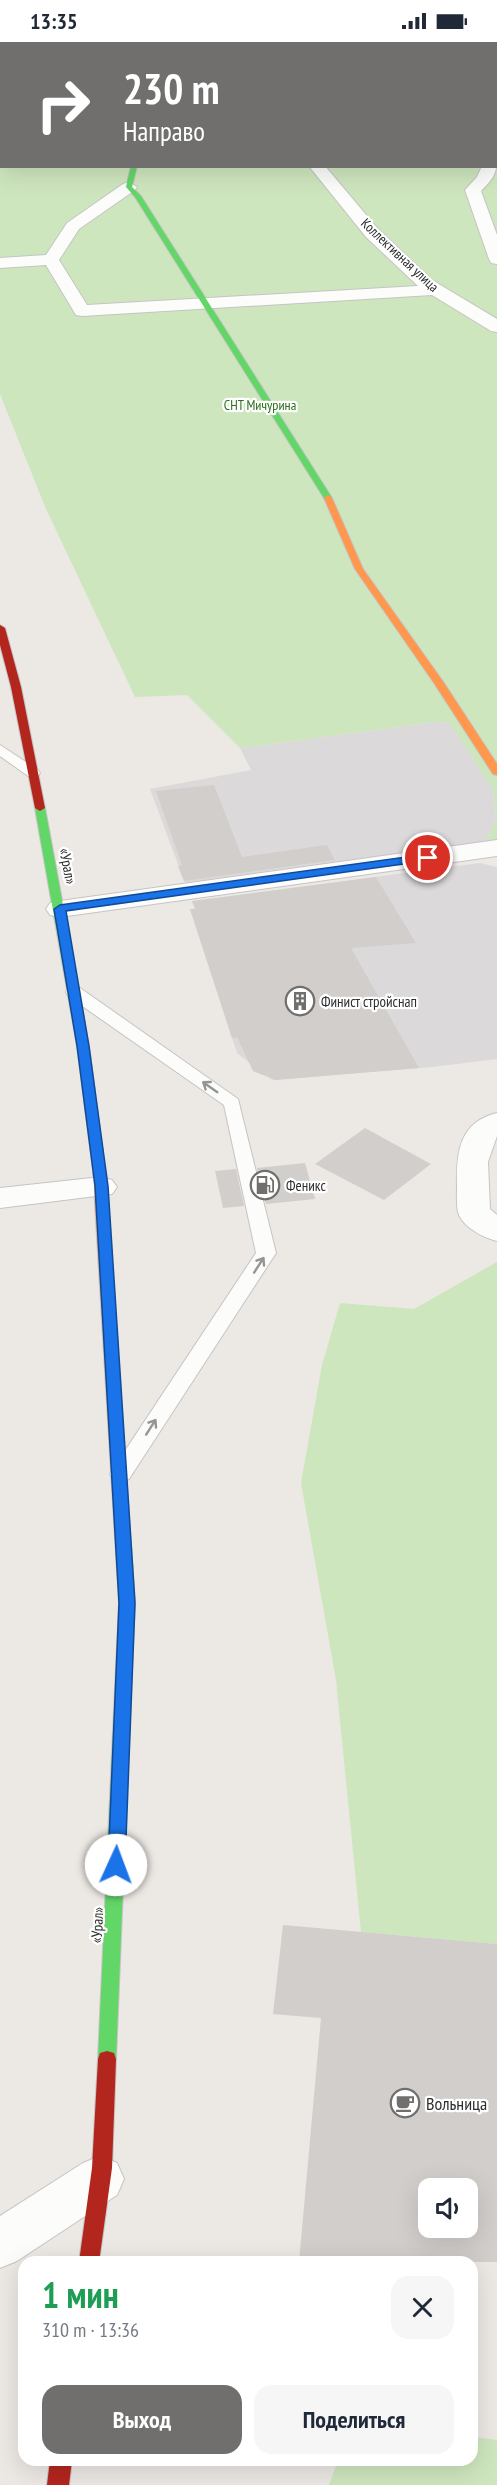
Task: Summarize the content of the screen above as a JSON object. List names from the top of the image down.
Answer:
{
  "streets": {
    "main road": ["«Урал»"],
    "street": ["Коллективная улица"]
  },
  "parks": ["СНТ Мичурина"],
  "places": {
    "building": ["Финист стройснап"],
    "fuel station": ["Феникс"],
    "cafe": ["Вольница"]
  },
  "page": {
    "status": "13:35",
    "turn": ["230 m", "Направо"],
    "heading": ["1 мин", "310 m · 13:36"],
    "buttons": ["Выход", "Поделиться"]
  }
}
